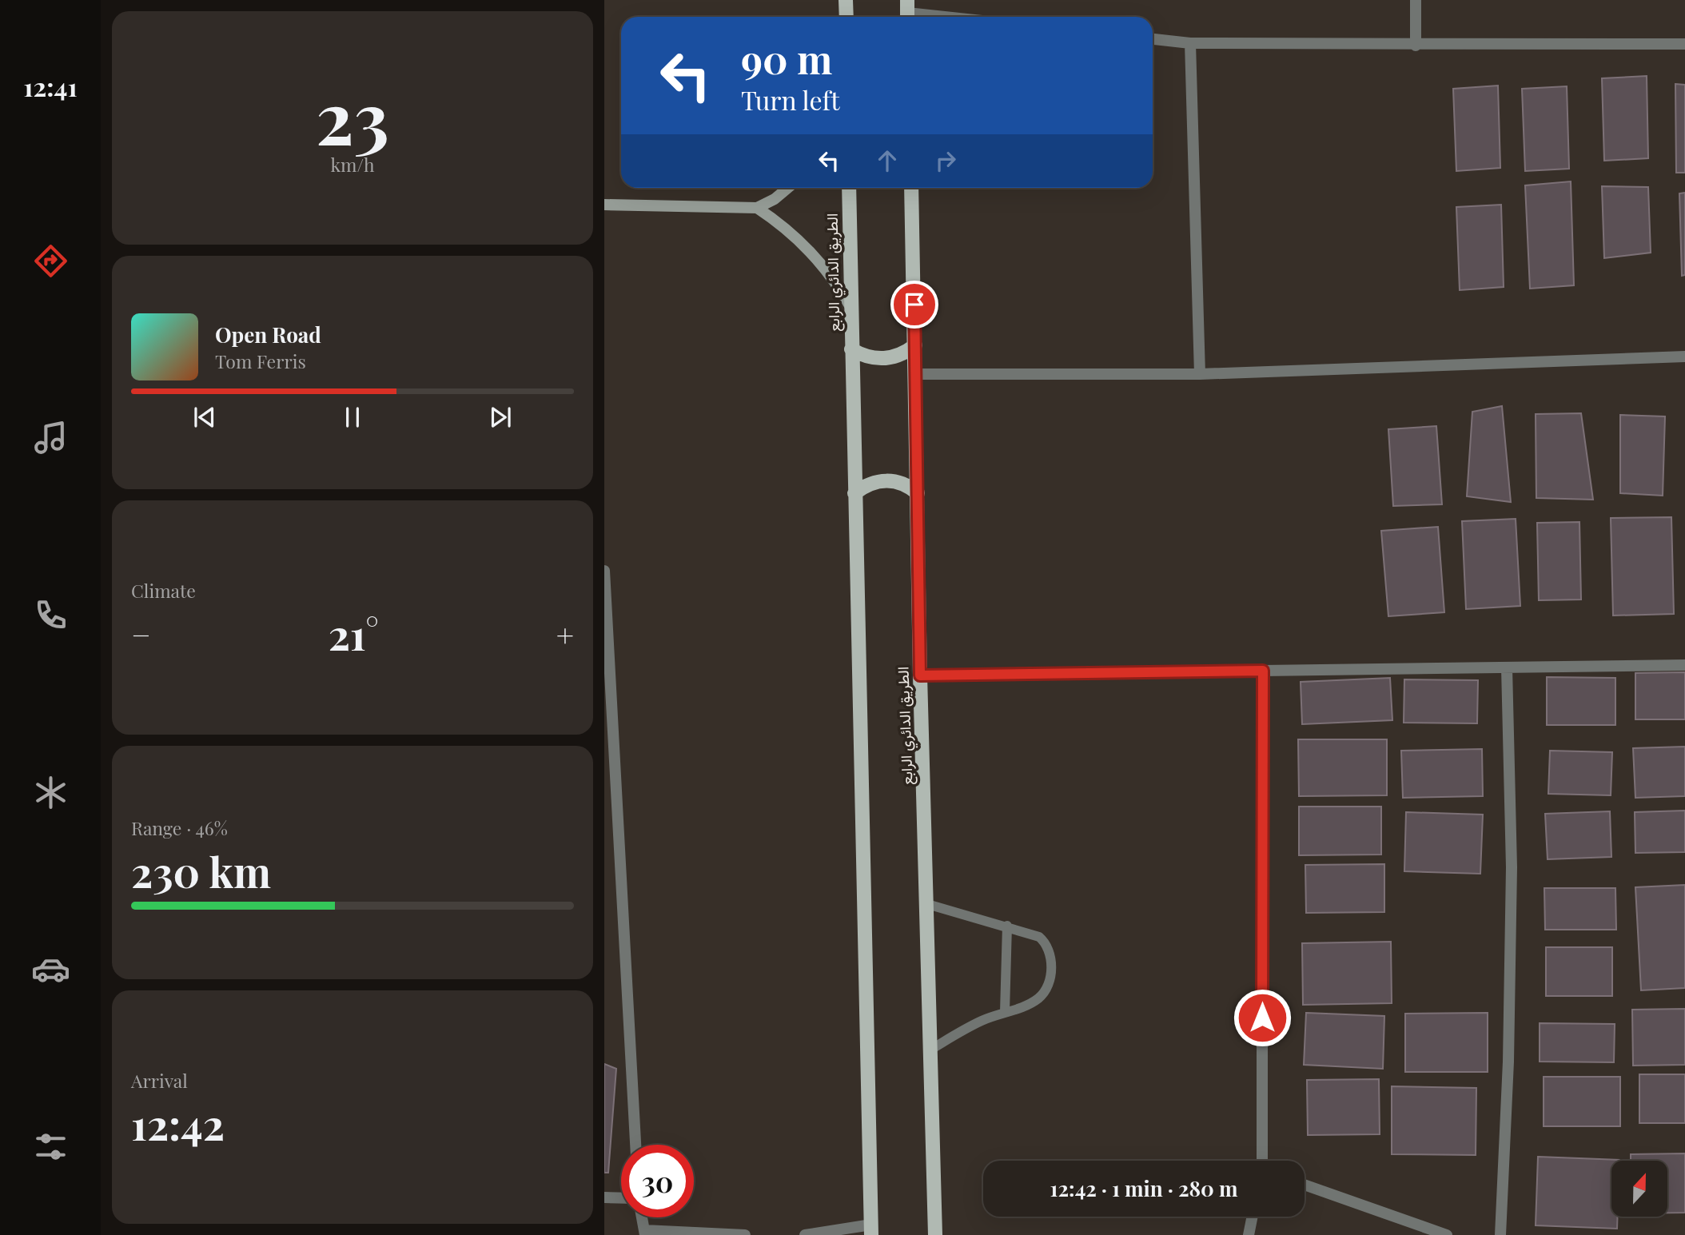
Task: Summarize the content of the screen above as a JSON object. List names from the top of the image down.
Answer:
{
  "streets": {
    "main road": ["الطريق الدائري الرابع"]
  },
  "north": "top",
  "page": {
    "tabs": "12:41",
    "tile": [
      ["23", "km/h"],
      "Climate",
      ["Range · 46%", "230 km"],
      ["Arrival", "12:42"]
    ],
    "turn": ["90 m", "Turn left"],
    "song": ["Open Road", "Tom Ferris"],
    "heat": ["−", "21°", "+"],
    "limit": "30",
    "trip": "12:42 · 1 min · 280 m"
  }
}
